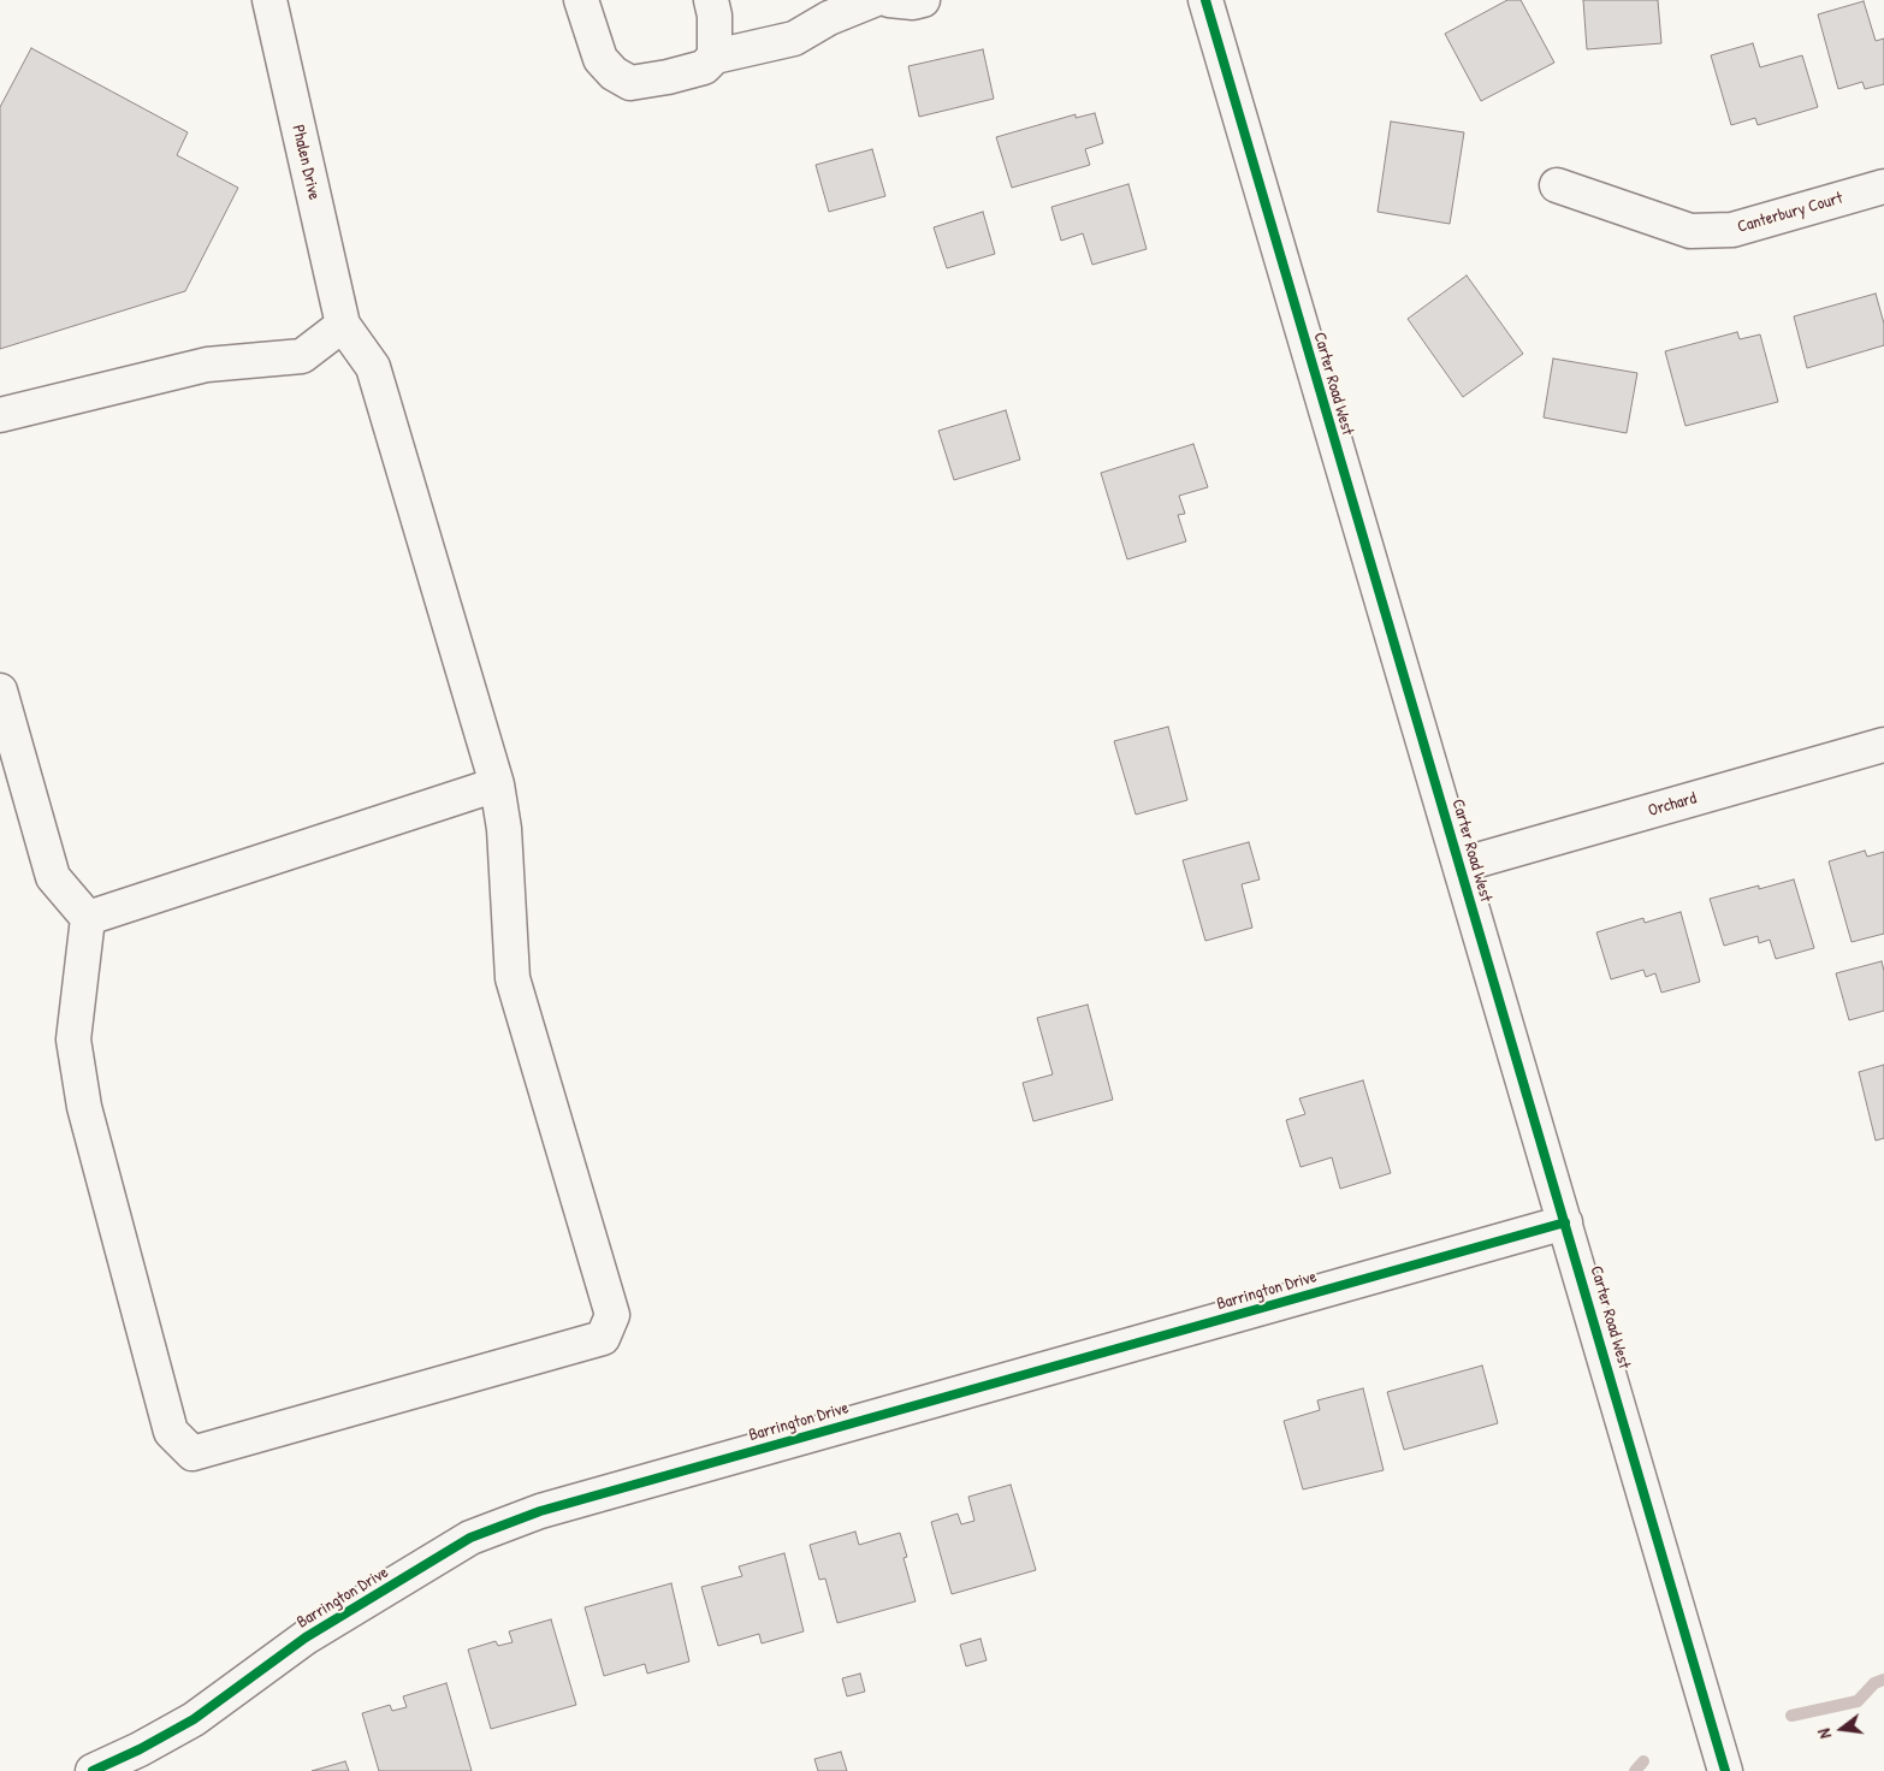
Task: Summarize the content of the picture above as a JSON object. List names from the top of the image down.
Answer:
{
  "streets": {
    "street": [
      "Phalen Drive",
      "Canterbury Court",
      "Carter Road West",
      "Orchard",
      "Barrington Drive"
    ]
  },
  "crossings": [
    ["Carter Road West", "Orchard"],
    ["Carter Road West", "Barrington Drive"]
  ],
  "north": "left"
}
